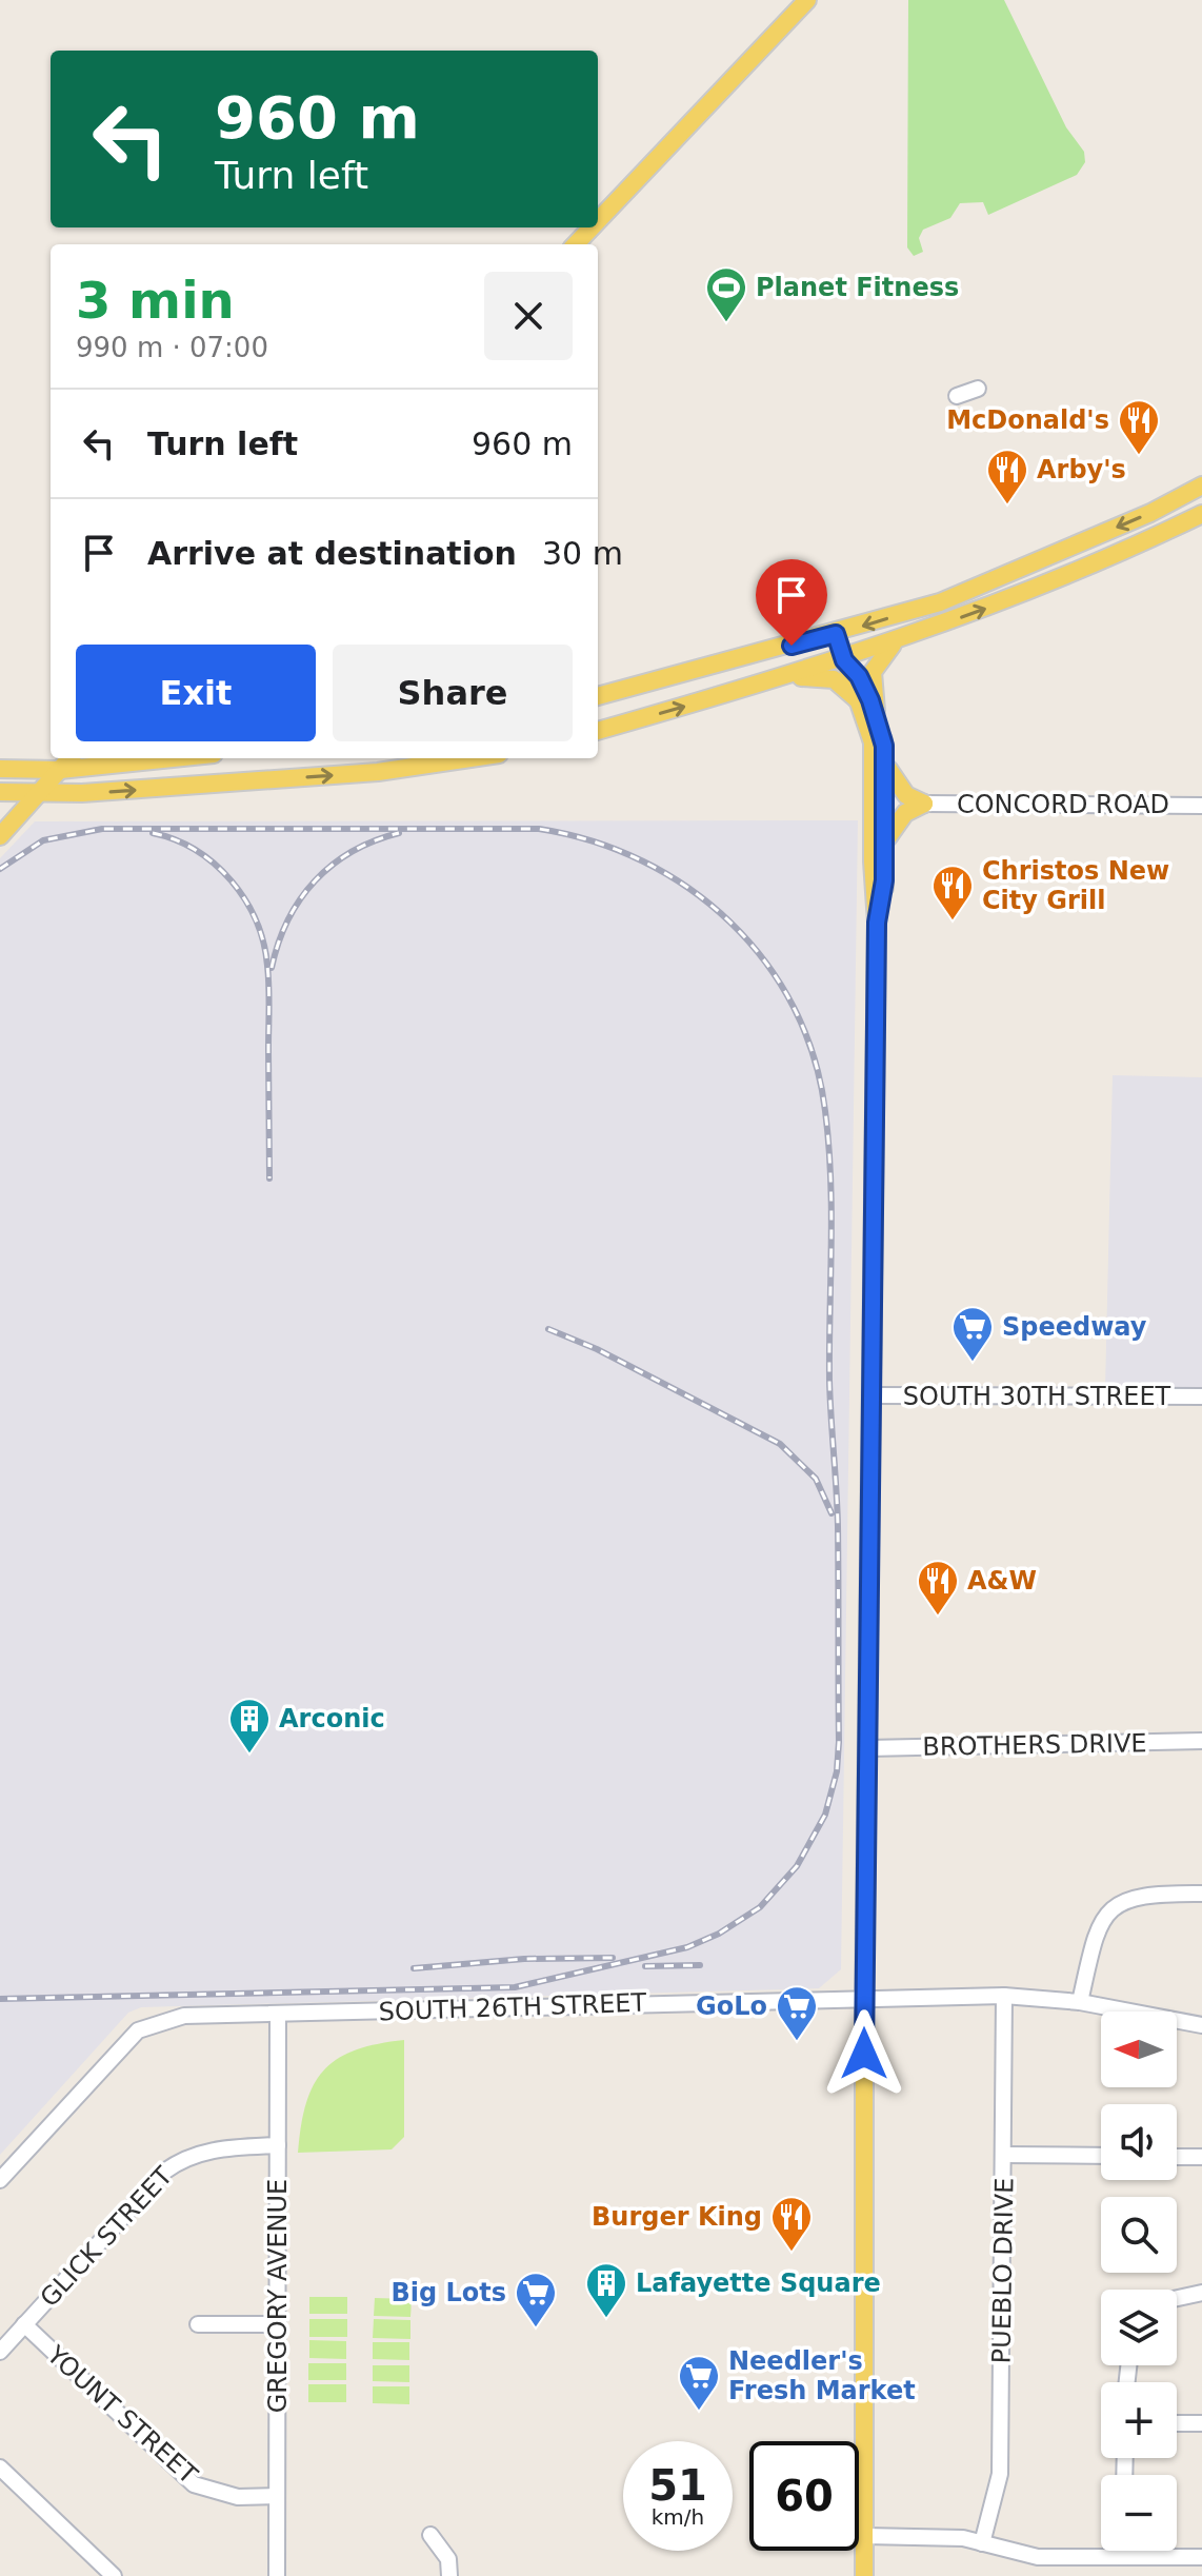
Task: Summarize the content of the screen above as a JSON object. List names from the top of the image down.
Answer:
{
  "streets": {
    "street": [
      "CONCORD ROAD",
      "SOUTH 30TH STREET",
      "BROTHERS DRIVE",
      "SOUTH 26TH STREET",
      "GLICK STREET",
      "PUEBLO DRIVE",
      "GREGORY AVENUE",
      "YOUNT STREET"
    ]
  },
  "crossings": [
    ["SOUTH 26TH STREET", "PUEBLO DRIVE"],
    ["SOUTH 26TH STREET", "GREGORY AVENUE"],
    ["GLICK STREET", "GREGORY AVENUE"],
    ["GLICK STREET", "YOUNT STREET"],
    ["GREGORY AVENUE", "YOUNT STREET"]
  ],
  "places": {
    "sports": ["Planet Fitness"],
    "restaurant": [
      "McDonald's",
      "Arby's",
      "Christos New City Grill",
      "A&W",
      "Burger King"
    ],
    "supermarket": [
      "Speedway",
      "GoLo",
      "Big Lots",
      "Needler's Fresh Market"
    ],
    "building": ["Arconic", "Lafayette Square"]
  },
  "north": "left",
  "page": {
    "turn": ["960 m", "Turn left"],
    "heading": ["3 min", "990 m · 07:00"],
    "list": [
      {
        "name": "Turn left",
        "value": "960 m"
      },
      {
        "name": "Arrive at destination",
        "value": "30 m"
      }
    ],
    "buttons": ["Exit", "Share"],
    "map_buttons": ["+", "−"],
    "speed": "51 km/h",
    "limit": "60"
  }
}
